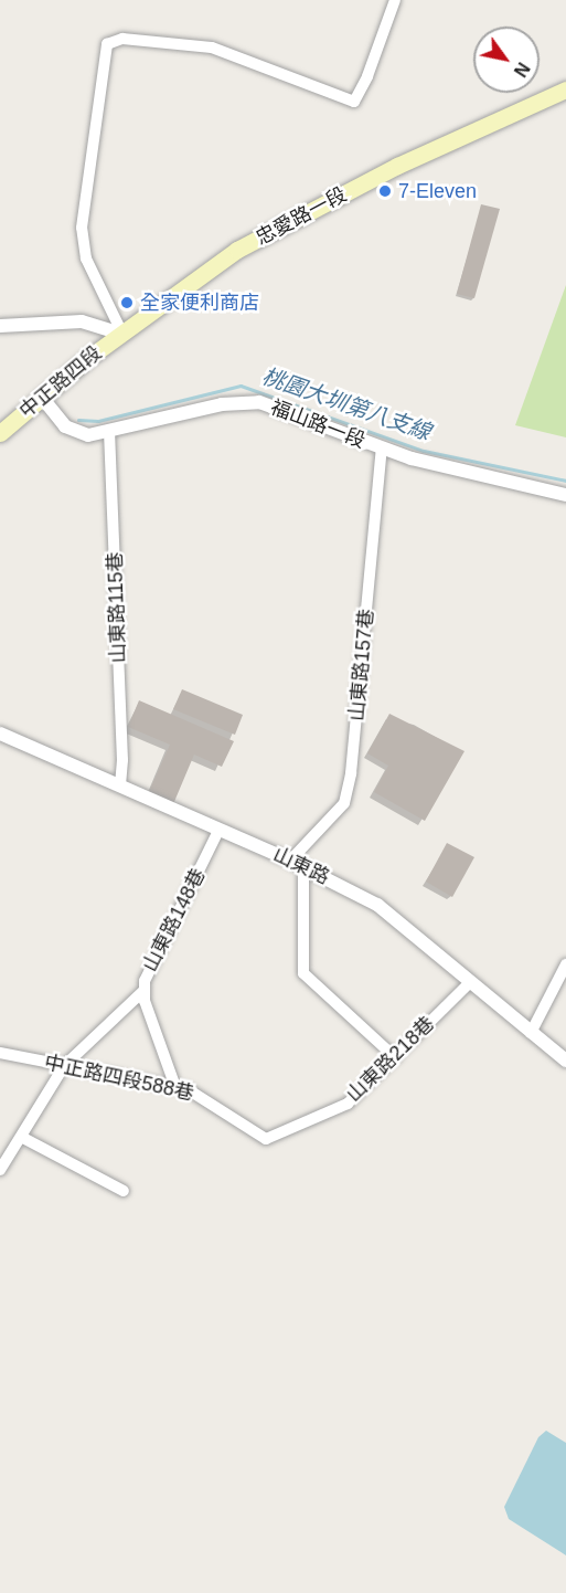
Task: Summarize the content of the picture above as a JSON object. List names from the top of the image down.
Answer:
{
  "streets": {
    "main road": ["忠愛路一段", "中正路四段"],
    "street": [
      "福山路一段",
      "山東路115巷",
      "山東路157巷",
      "山東路",
      "山東路148巷",
      "山東路218巷",
      "中正路四段588巷"
    ]
  },
  "crossings": [
    ["忠愛路一段", "中正路四段"],
    ["中正路四段", "福山路一段"],
    ["福山路一段", "山東路115巷"],
    ["福山路一段", "山東路157巷"],
    ["山東路115巷", "山東路"],
    ["山東路157巷", "山東路"],
    ["山東路", "山東路148巷"],
    ["山東路", "山東路218巷"],
    ["山東路148巷", "中正路四段588巷"],
    ["山東路218巷", "中正路四段588巷"]
  ],
  "water": ["桃園大圳第八支線"],
  "places": ["7-Eleven", "全家便利商店"],
  "north": "bottom right"
}
